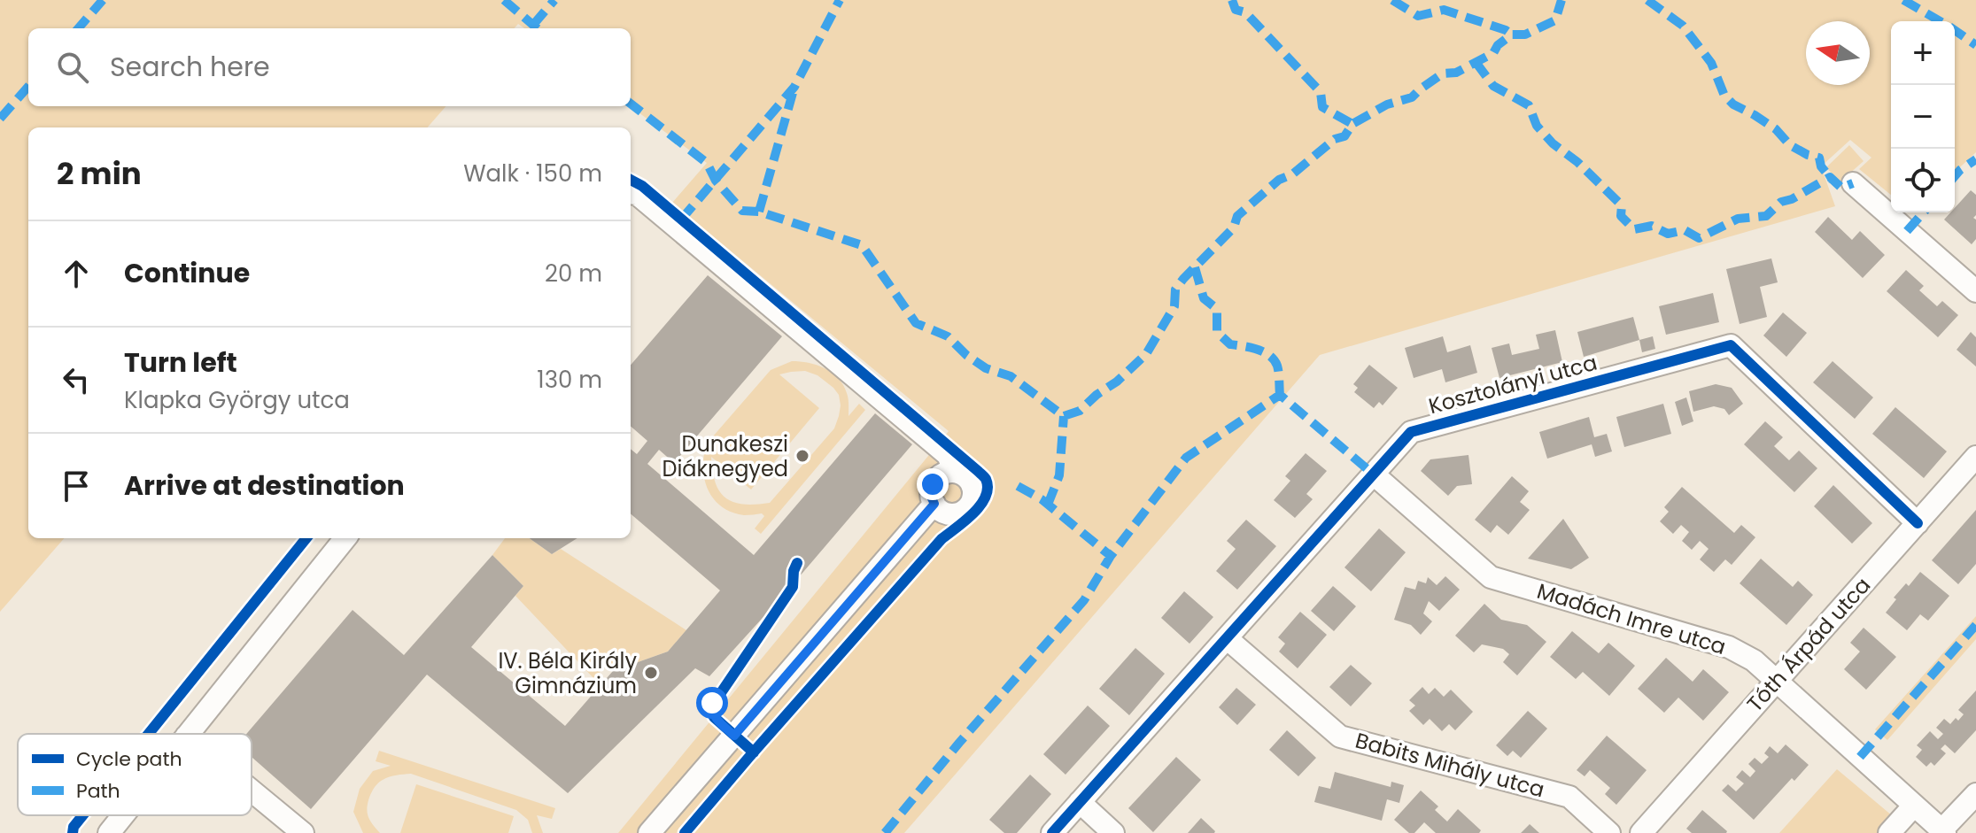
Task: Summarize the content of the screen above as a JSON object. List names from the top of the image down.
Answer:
{
  "streets": {
    "street": [
      "Kosztolányi utca",
      "Madách Imre utca",
      "Tóth Árpád utca",
      "Babits Mihály utca"
    ]
  },
  "crossings": [
    ["Kosztolányi utca", "Madách Imre utca"],
    ["Kosztolányi utca", "Tóth Árpád utca"],
    ["Kosztolányi utca", "Babits Mihály utca"],
    ["Madách Imre utca", "Tóth Árpád utca"]
  ],
  "places": ["Dunakeszi Diáknegyed", "IV. Béla Király Gimnázium"],
  "legend": ["Cycle path", "Path"],
  "north": "left",
  "page": {
    "map_buttons": ["+", "−"],
    "search": "Search here",
    "heading": ["2 min", "Walk · 150 m"],
    "list": [
      ["Continue", "20 m"],
      ["Turn left", "Klapka György utca", "130 m"],
      "Arrive at destination"
    ]
  }
}
